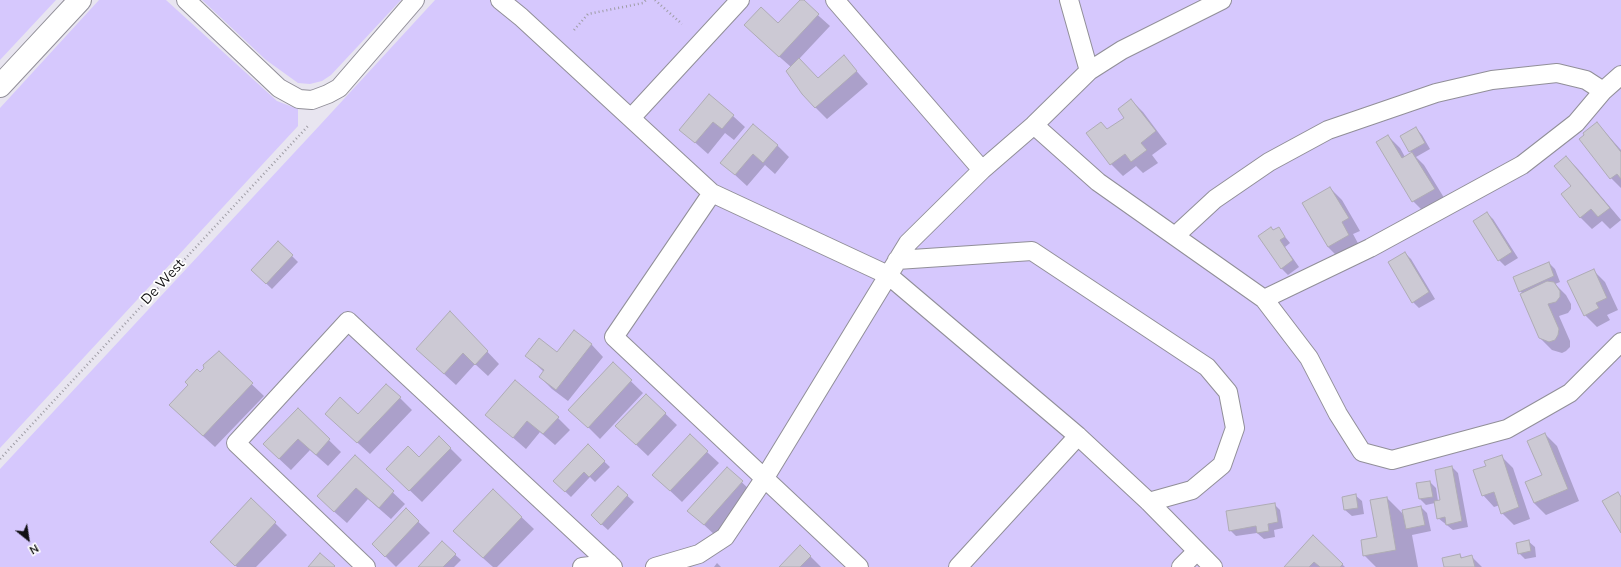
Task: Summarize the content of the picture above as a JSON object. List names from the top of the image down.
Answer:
{
  "streets": {
    "path": ["De West"]
  },
  "north": "bottom right"
}
